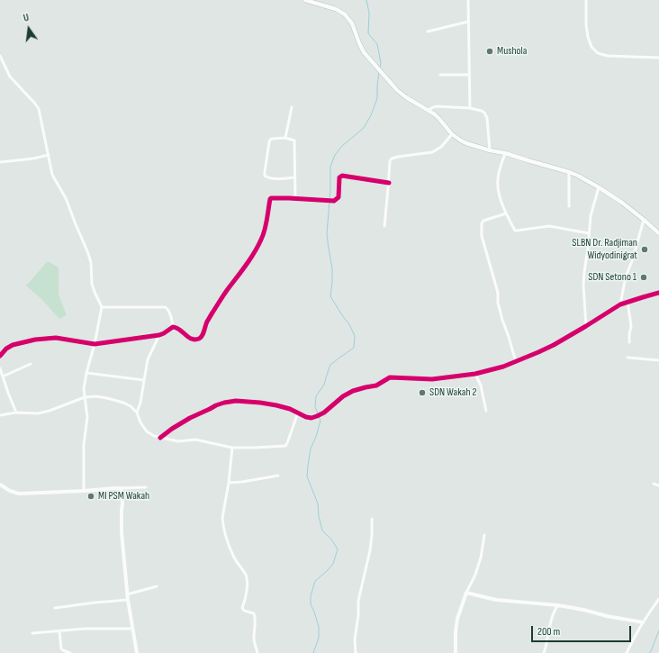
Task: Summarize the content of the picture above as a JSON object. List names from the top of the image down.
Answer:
{
  "places": [
    "Mushola",
    "SLBN Dr. Radjiman Widyodinigrat",
    "SDN Setono 1",
    "SDN Wakah 2",
    "MI PSM Wakah"
  ],
  "scale_bar": "200 m",
  "north": "top"
}
